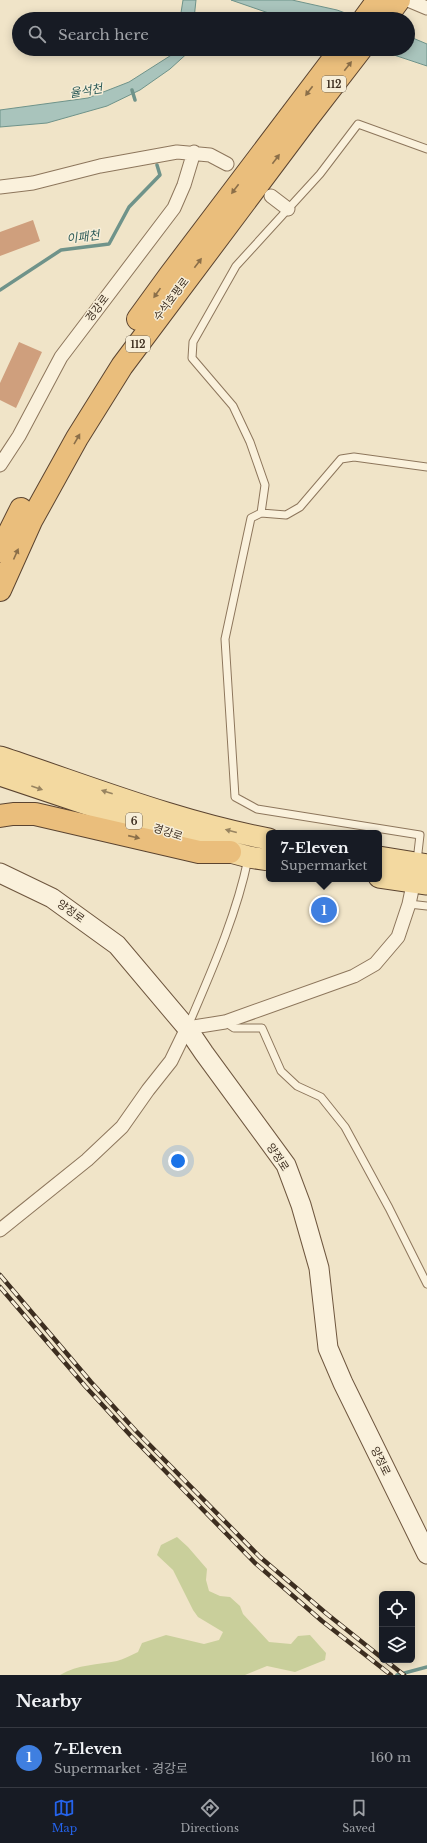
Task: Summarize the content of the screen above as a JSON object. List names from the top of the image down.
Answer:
{
  "streets": {
    "highway": ["112", "수석호평로"],
    "main road": ["경강로", "6", "양정로"]
  },
  "water": ["율석천", "이패천"],
  "page": {
    "search": "Search here",
    "popup": ["7-Eleven", "Supermarket"],
    "pins": "1",
    "heading": "Nearby",
    "list": [
      {
        "mark": "1",
        "name": "7-Eleven",
        "note": "Supermarket · 경강로",
        "value": "160 m"
      }
    ],
    "nav": ["Map", "Directions", "Saved"]
  }
}
